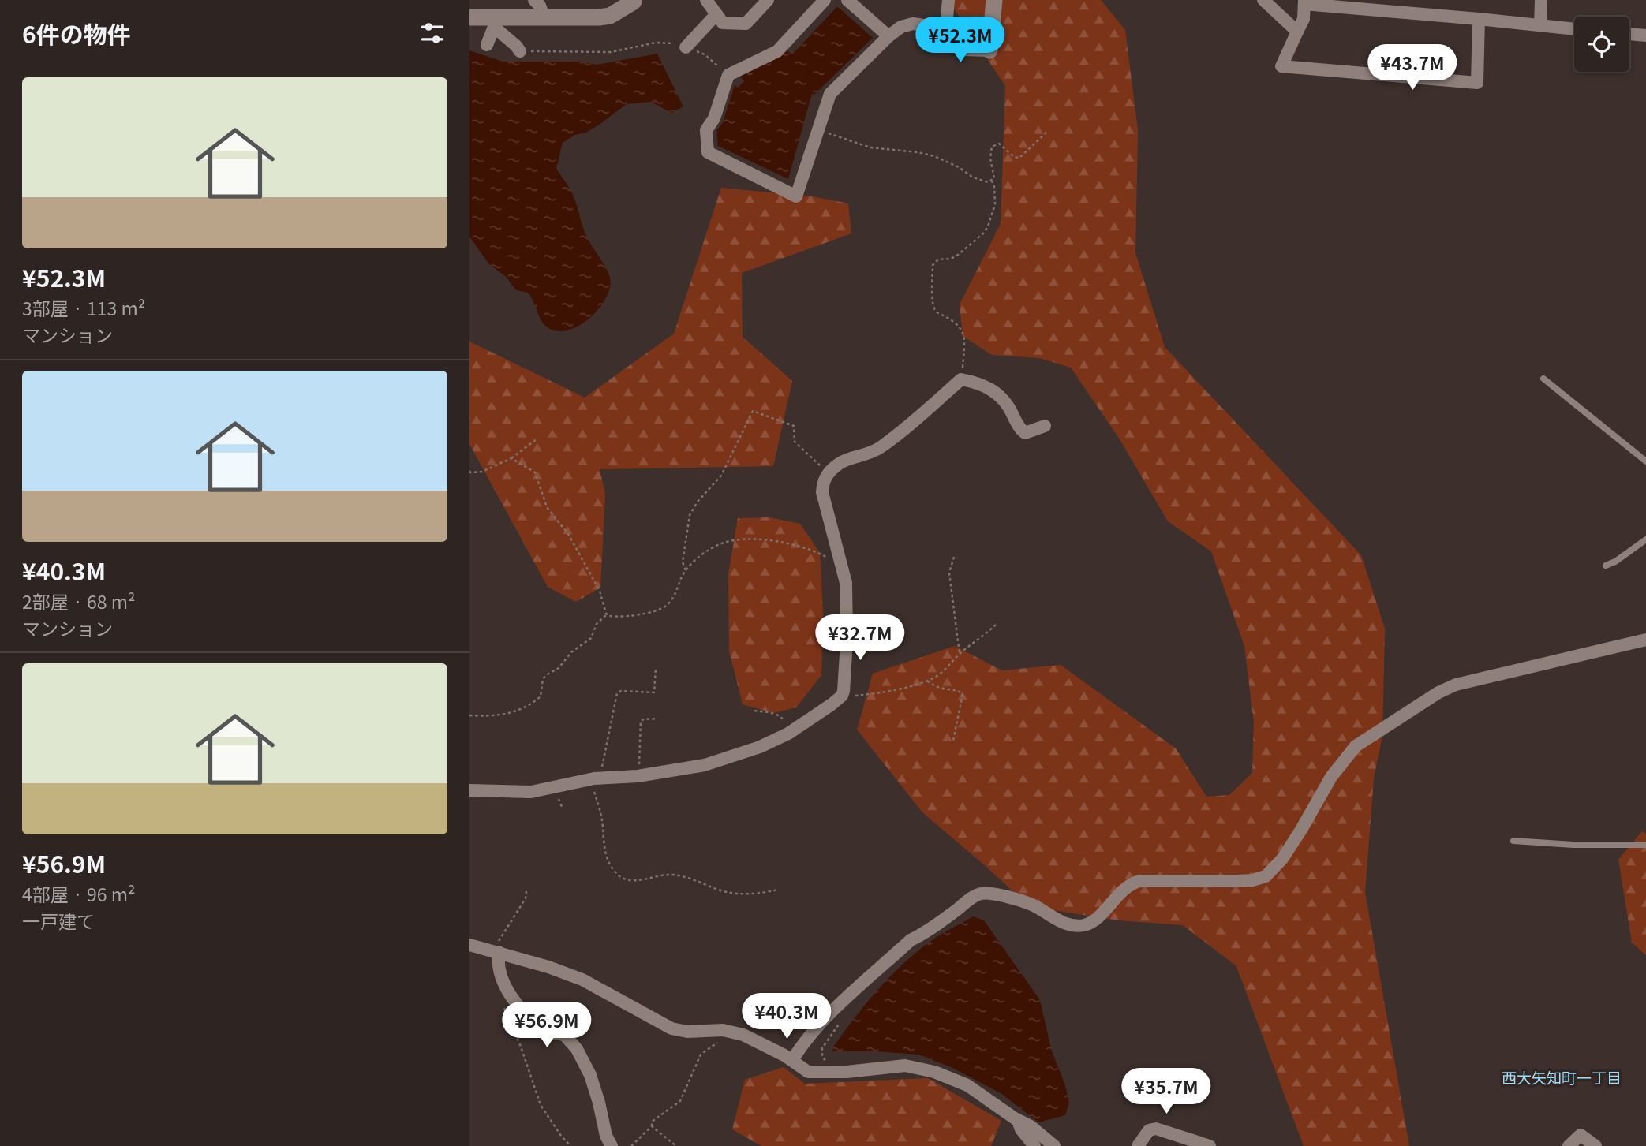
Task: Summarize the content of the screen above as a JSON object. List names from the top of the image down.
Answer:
{
  "districts": ["西大矢知町一丁目"],
  "page": {
    "heading": "6件の物件",
    "price": [
      "¥52.3M",
      "¥43.7M",
      "¥32.7M",
      "¥40.3M",
      "¥56.9M",
      "¥35.7M"
    ],
    "list": [
      {
        "name": "¥52.3M",
        "note": "3部屋 · 113 m² · マンション"
      },
      {
        "name": "¥40.3M",
        "note": "2部屋 · 68 m² · マンション"
      },
      {
        "name": "¥56.9M",
        "note": "4部屋 · 96 m² · 一戸建て"
      }
    ]
  }
}
